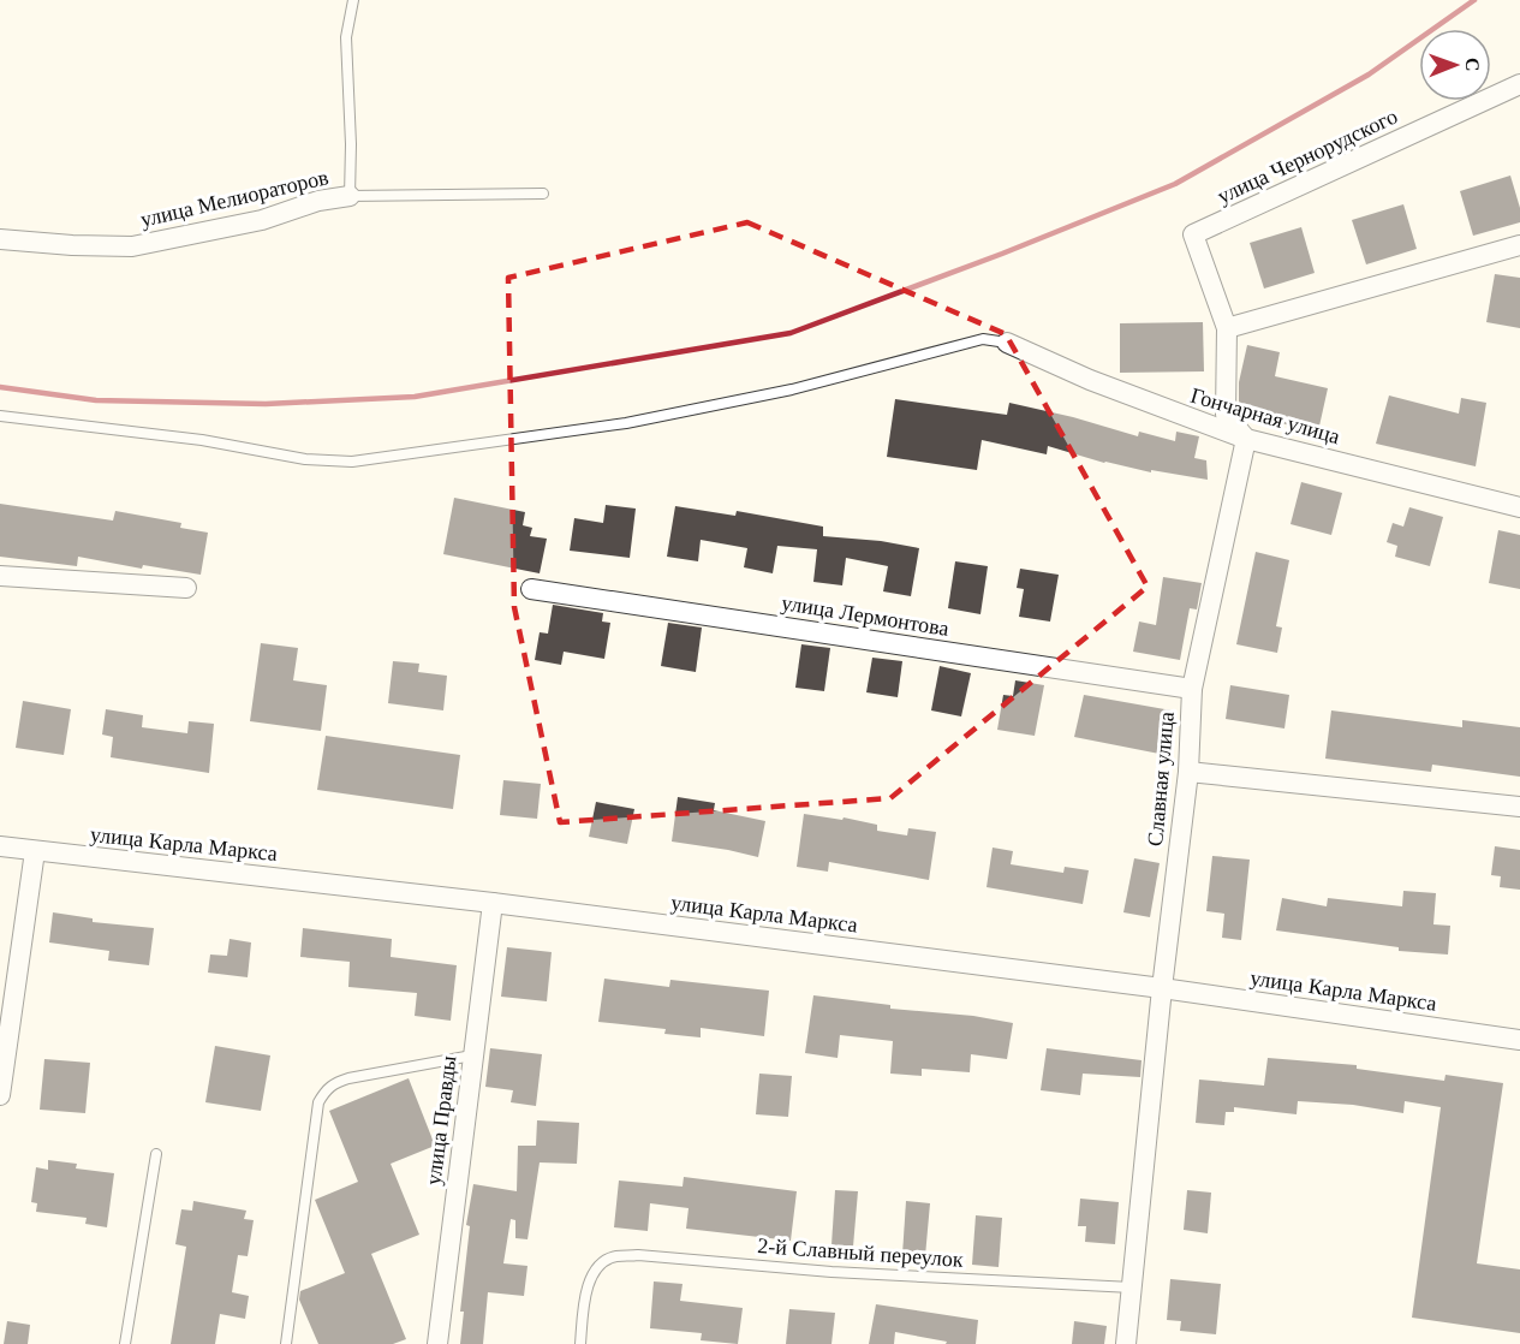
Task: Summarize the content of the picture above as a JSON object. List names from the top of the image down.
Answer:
{
  "streets": {
    "street": [
      "улица Чернорудского",
      "улица Мелиораторов",
      "Гончарная улица",
      "улица Лермонтова",
      "Славная улица",
      "улица Карла Маркса",
      "улица Правды"
    ],
    "lane": ["2-й Славный переулок"]
  },
  "crossings": [
    ["Гончарная улица", "Славная улица"],
    ["улица Лермонтова", "Славная улица"],
    ["Славная улица", "улица Карла Маркса"],
    ["Славная улица", "2-й Славный переулок"],
    ["улица Карла Маркса", "улица Правды"]
  ],
  "north": "right"
}
